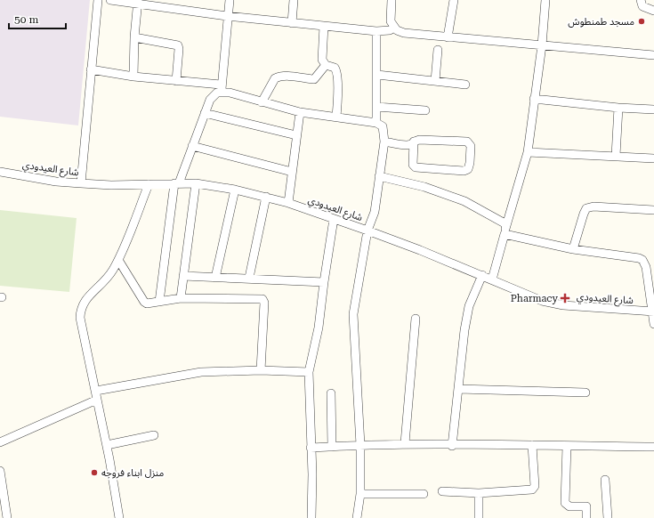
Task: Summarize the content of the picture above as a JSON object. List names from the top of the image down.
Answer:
{
  "streets": {
    "street": ["شارع العيدودي"]
  },
  "places": {
    "other": ["مسجد طمنطوش", "منزل ابناء فروجه"],
    "health": ["Pharmacy"]
  },
  "scale_bar": "50 m"
}
